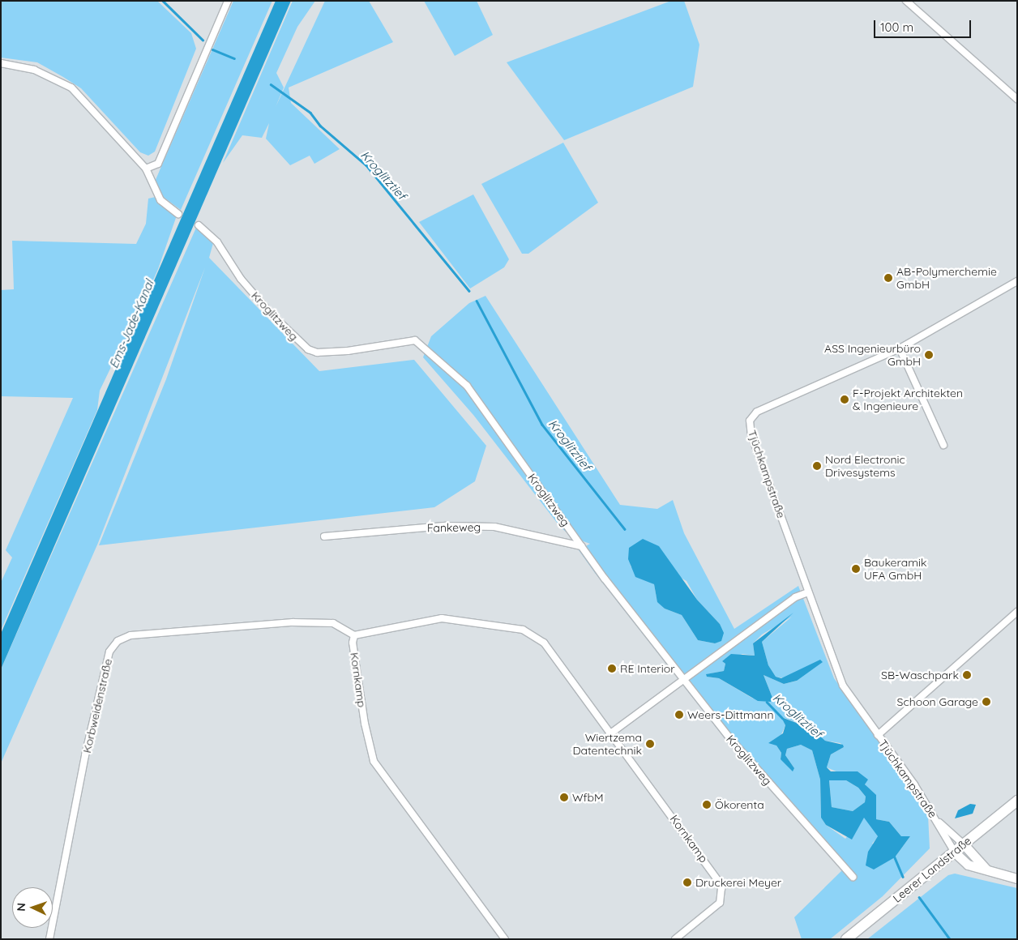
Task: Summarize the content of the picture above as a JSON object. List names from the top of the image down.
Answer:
{
  "streets": {
    "main road": ["Leerer Landstraße"],
    "street": [
      "Kroglitzweg",
      "Tjüchkampstraße",
      "Fankeweg",
      "Kornkamp",
      "Korbweidenstraße"
    ]
  },
  "crossings": [
    ["Kroglitzweg", "Fankeweg"],
    ["Tjüchkampstraße", "Leerer Landstraße"],
    ["Kornkamp", "Korbweidenstraße"]
  ],
  "water": ["Kroglitztief", "Ems-Jade-Kanal"],
  "places": [
    "AB-Polymerchemie GmbH",
    "ASS Ingenieurbüro GmbH",
    "F-Projekt Architekten & Ingenieure",
    "Nord Electronic Drivesystems",
    "Baukeramik UFA GmbH",
    "RE Interior",
    "SB-Waschpark",
    "Schoon Garage",
    "Weers-Dittmann",
    "Wiertzema Datentechnik",
    "WfbM",
    "Ökorenta",
    "Druckerei Meyer"
  ],
  "scale_bar": "100 m",
  "north": "left"
}
